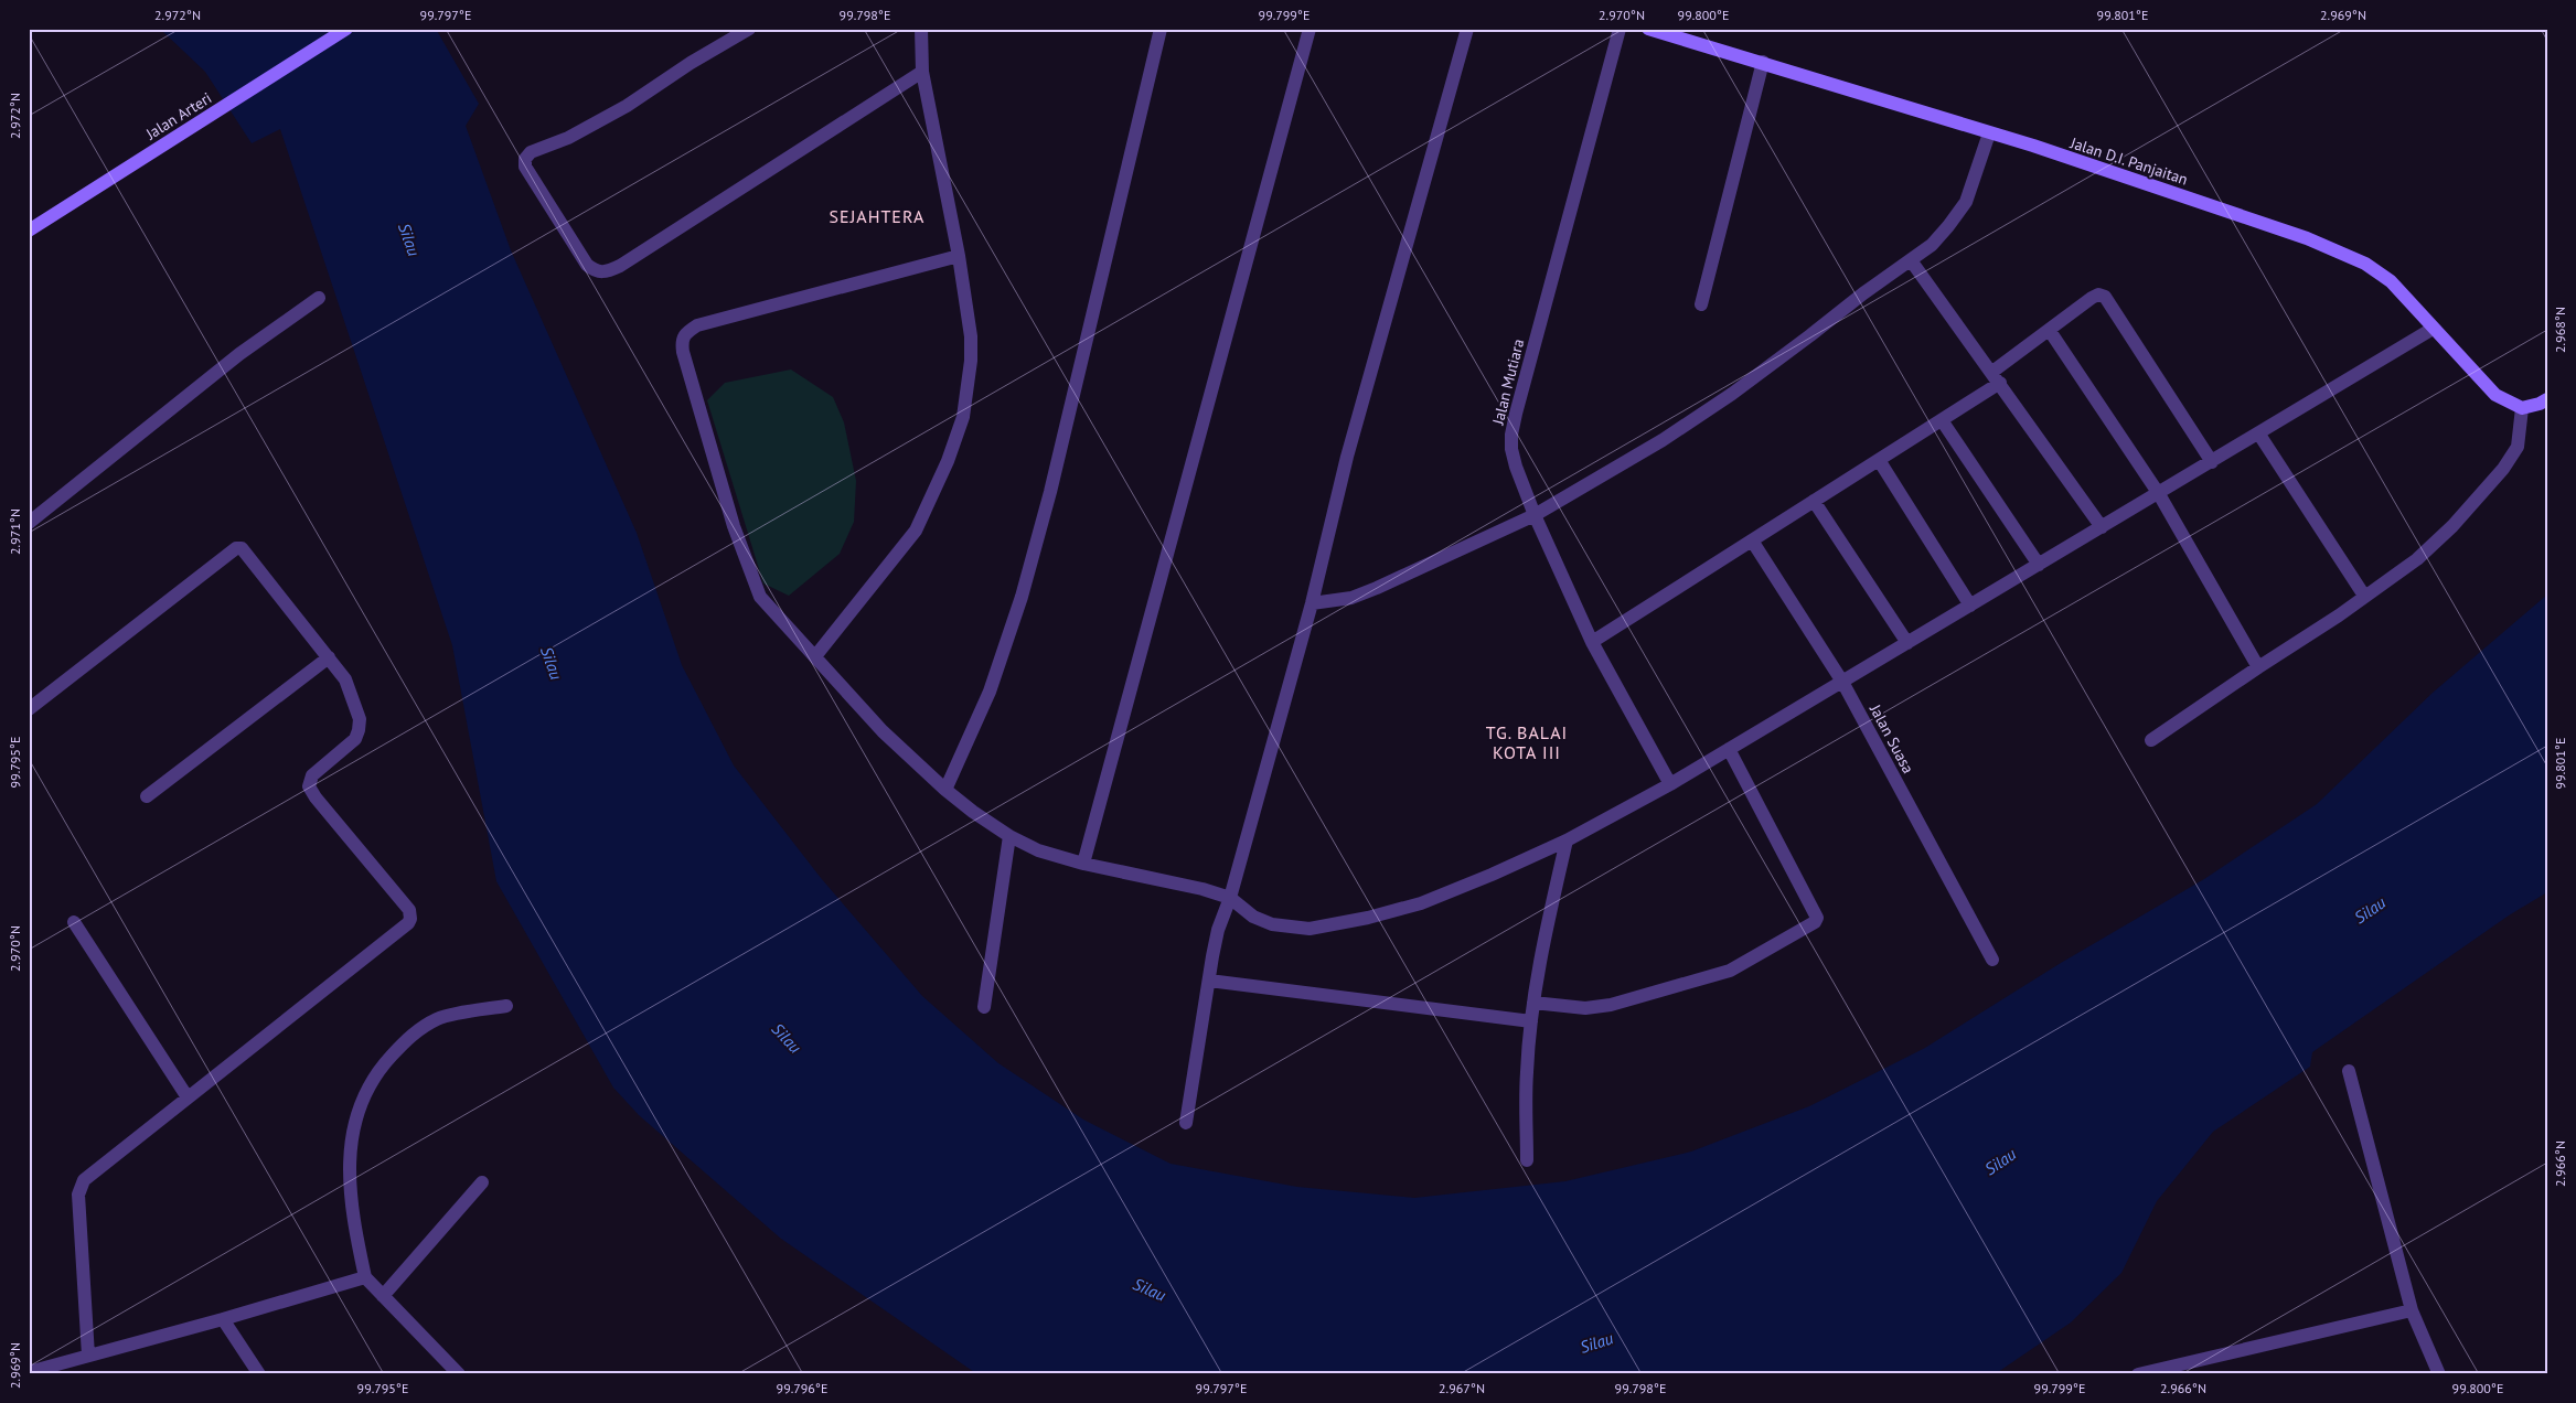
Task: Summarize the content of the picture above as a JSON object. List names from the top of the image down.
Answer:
{
  "streets": {
    "main road": ["Jalan Arteri", "Jalan D.I. Panjaitan"],
    "street": ["Jalan Mutiara", "Jalan Suasa"]
  },
  "districts": ["SEJAHTERA", "TG. BALAI KOTA III"],
  "water": ["Silau"],
  "coordinates": [
    "2.972°N",
    "99.797°E",
    "99.798°E",
    "99.799°E",
    "2.970°N",
    "99.800°E",
    "99.801°E",
    "2.969°N",
    "2.968°N",
    "2.971°N",
    "99.795°E",
    "2.966°N",
    "99.796°E",
    "2.967°N"
  ]
}
